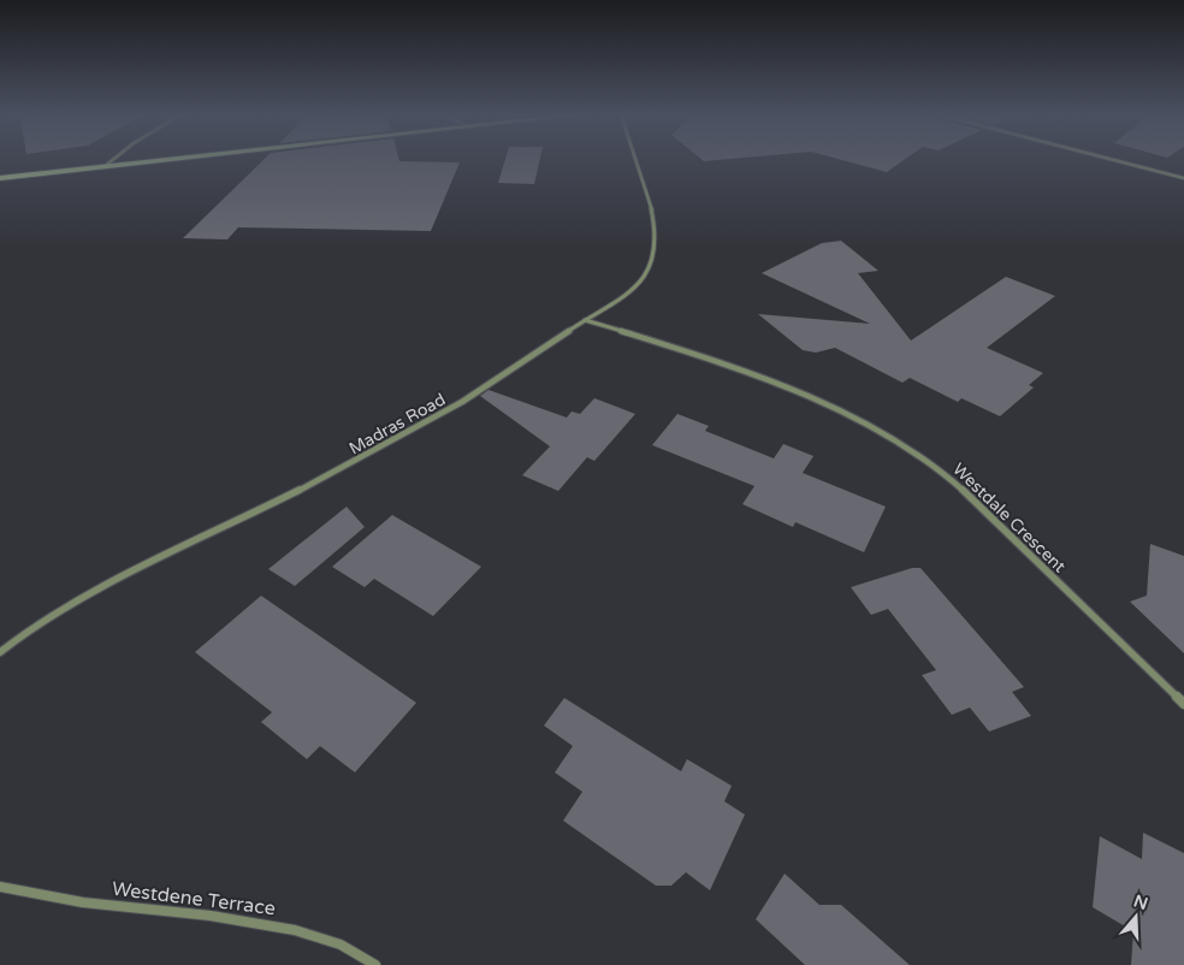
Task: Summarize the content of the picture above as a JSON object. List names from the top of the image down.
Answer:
{
  "streets": {
    "street": ["Madras Road", "Westdale Crescent", "Westdene Terrace"]
  },
  "crossings": [
    ["Madras Road", "Westdale Crescent"]
  ],
  "north": "top"
}
